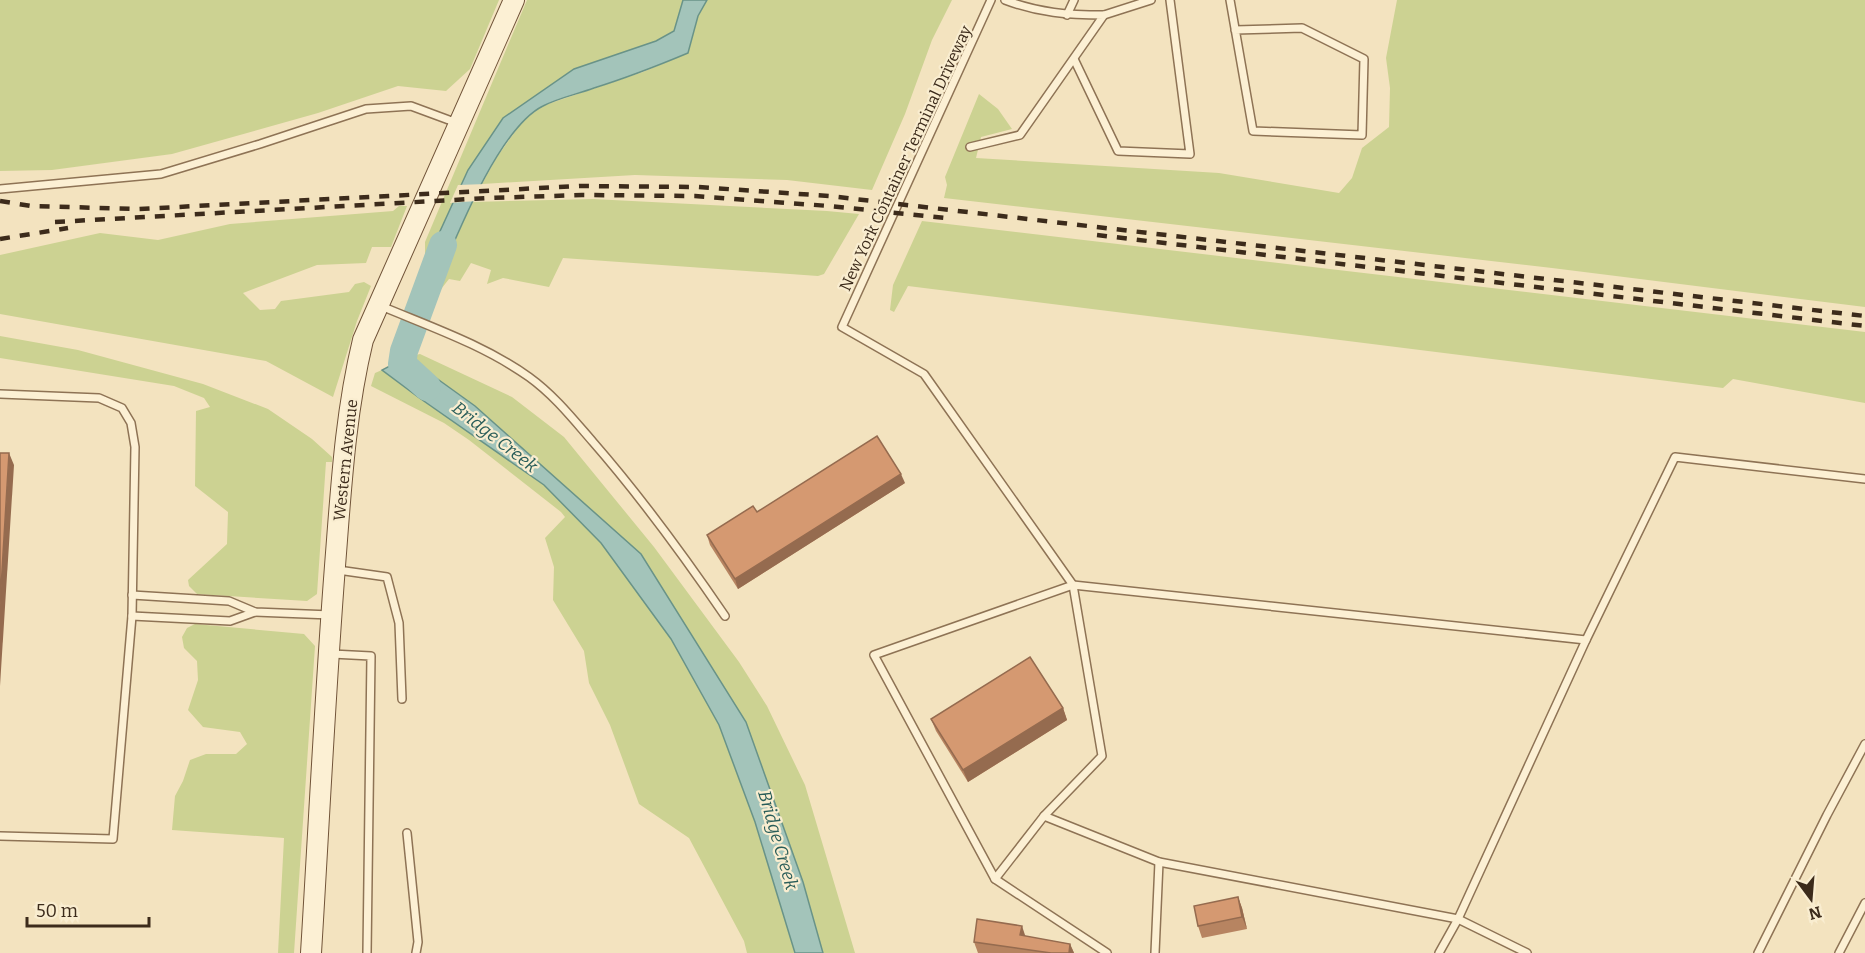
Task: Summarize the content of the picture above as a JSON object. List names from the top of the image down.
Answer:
{
  "streets": {
    "street": ["Western Avenue"],
    "lane": ["New York Container Terminal Driveway"]
  },
  "water": ["Bridge Creek"],
  "scale_bar": "50 m",
  "north": "bottom"
}
